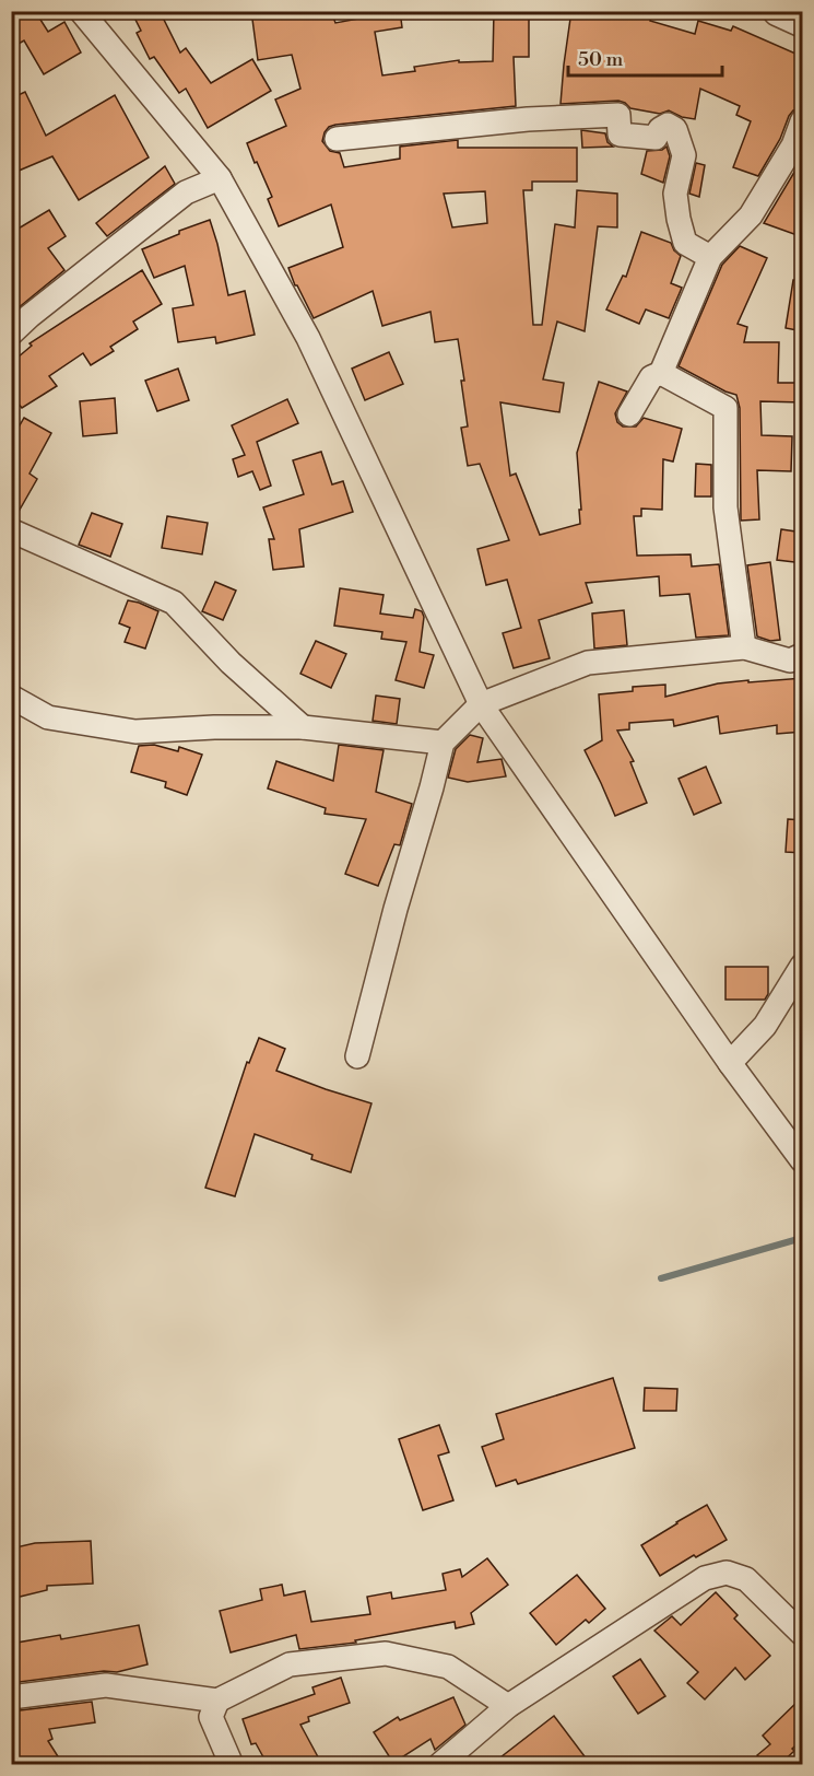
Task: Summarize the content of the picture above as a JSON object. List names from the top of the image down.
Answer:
{
  "scale_bar": "50 m"
}
